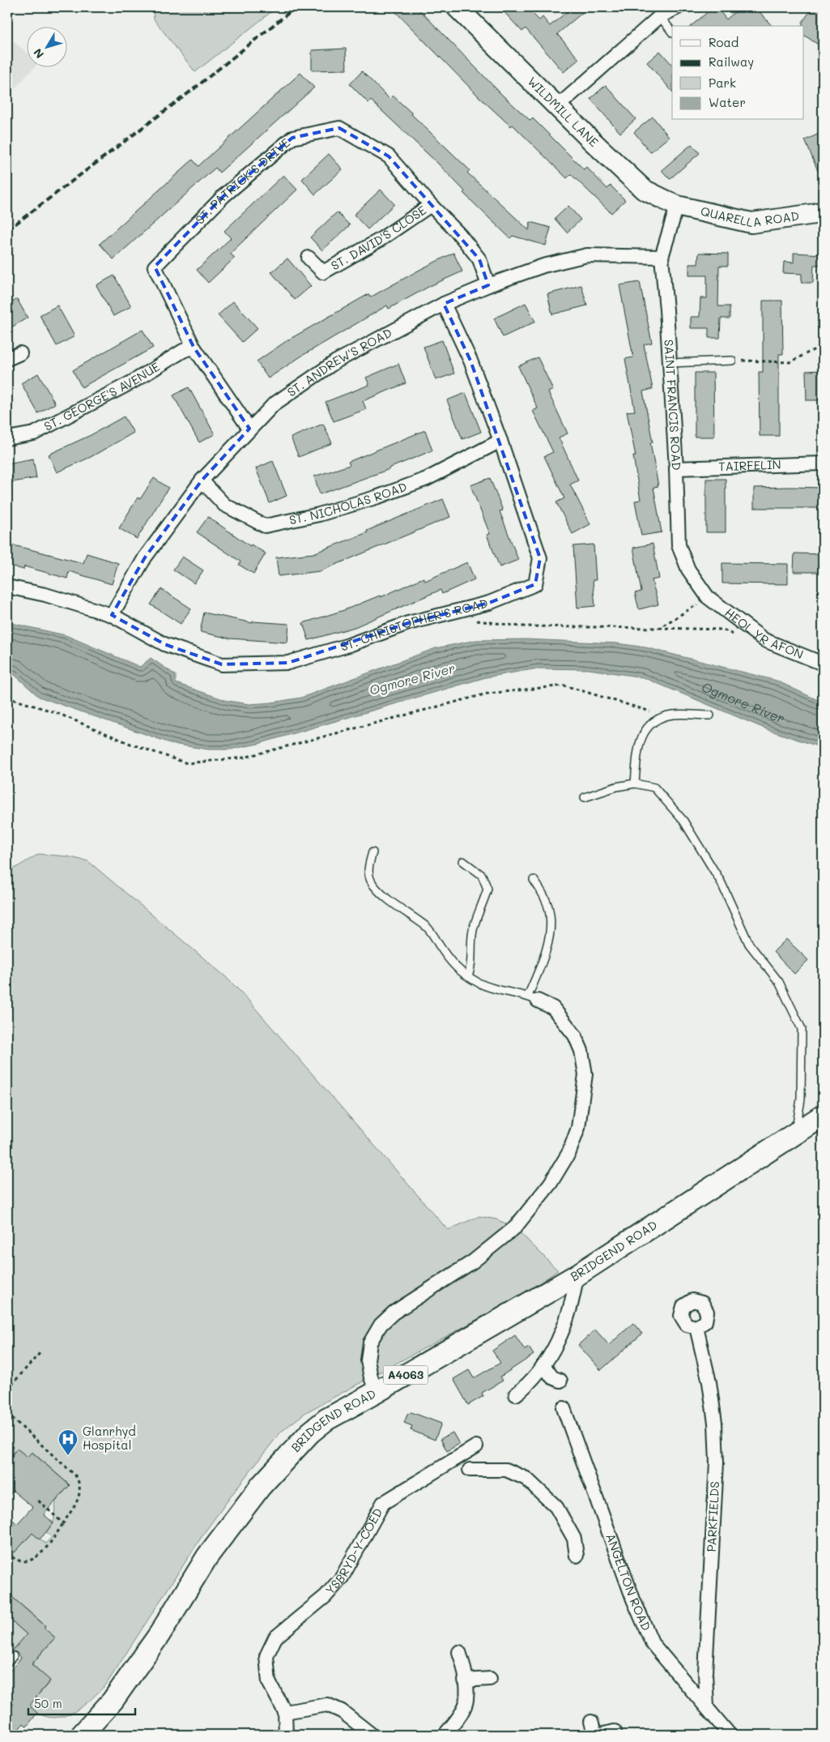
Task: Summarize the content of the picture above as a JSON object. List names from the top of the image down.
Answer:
{
  "streets": {
    "main road": ["BRIDGEND ROAD", "A4063"],
    "street": [
      "WILDMILL LANE",
      "ST. PATRICK'S DRIVE",
      "QUARELLA ROAD",
      "ST. DAVID'S CLOSE",
      "ST. ANDREW'S ROAD",
      "ST. GEORGE'S AVENUE",
      "SAINT FRANCIS ROAD",
      "TAIRFELIN",
      "ST. NICHOLAS ROAD",
      "ST. CHRISTOPHER'S ROAD",
      "HEOL YR AFON",
      "PARKFIELDS",
      "YSBRYD-Y-COED",
      "ANGELTON ROAD"
    ]
  },
  "crossings": [
    ["WILDMILL LANE", "QUARELLA ROAD"],
    ["WILDMILL LANE", "SAINT FRANCIS ROAD"],
    ["ST. PATRICK'S DRIVE", "ST. DAVID'S CLOSE"],
    ["ST. PATRICK'S DRIVE", "ST. ANDREW'S ROAD"],
    ["ST. PATRICK'S DRIVE", "ST. GEORGE'S AVENUE"],
    ["QUARELLA ROAD", "SAINT FRANCIS ROAD"],
    ["ST. ANDREW'S ROAD", "SAINT FRANCIS ROAD"],
    ["ST. ANDREW'S ROAD", "ST. NICHOLAS ROAD"],
    ["ST. ANDREW'S ROAD", "ST. CHRISTOPHER'S ROAD"],
    ["SAINT FRANCIS ROAD", "TAIRFELIN"],
    ["SAINT FRANCIS ROAD", "HEOL YR AFON"],
    ["ST. NICHOLAS ROAD", "ST. CHRISTOPHER'S ROAD"],
    ["PARKFIELDS", "ANGELTON ROAD"]
  ],
  "water": ["Ogmore River"],
  "places": {
    "hospital": ["Glanrhyd Hospital"]
  },
  "legend": [
    "Road",
    "Railway",
    "Park",
    "Water"
  ],
  "scale_bar": "50 m",
  "north": "bottom left"
}
